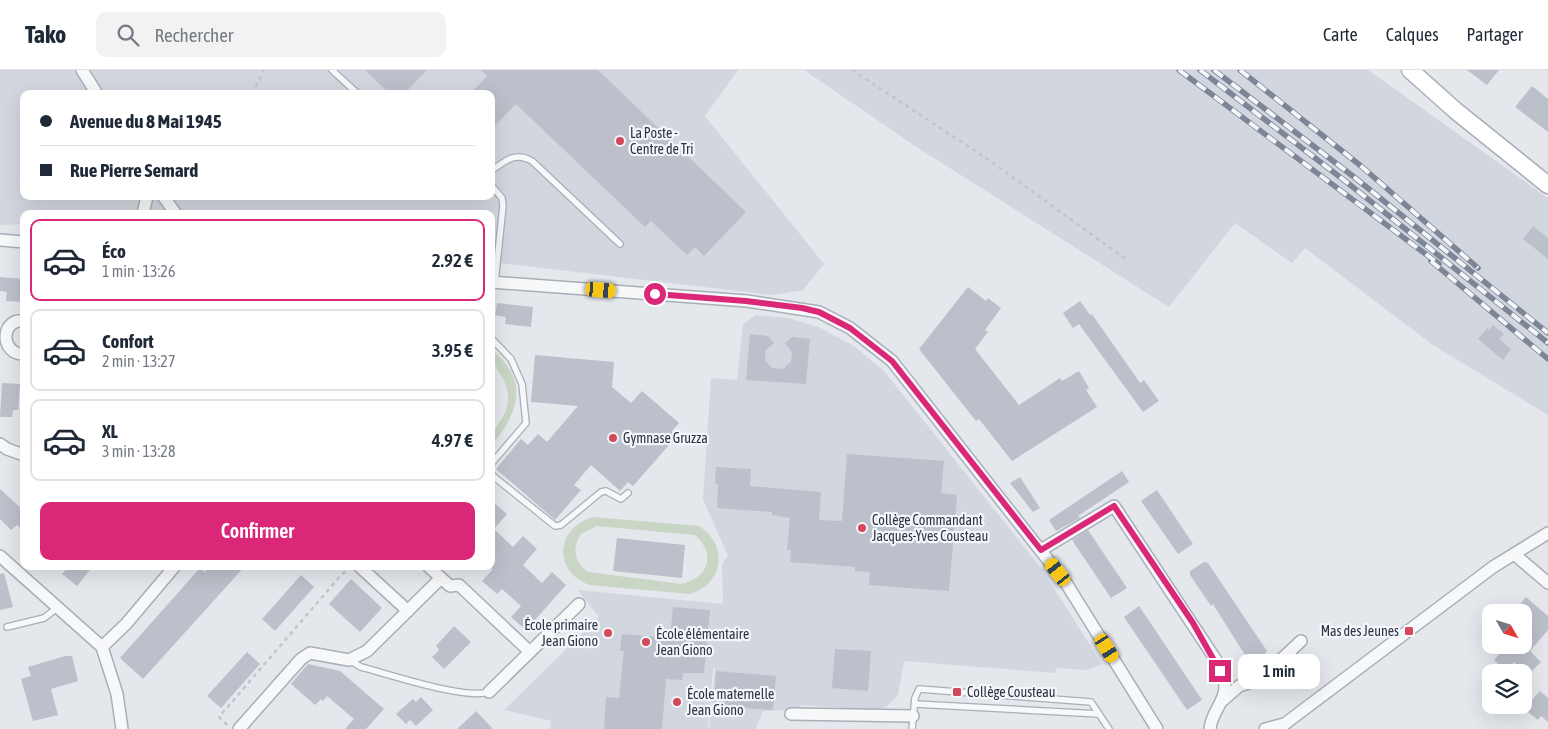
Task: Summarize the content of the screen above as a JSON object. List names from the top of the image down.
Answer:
{
  "places": {
    "other": [
      "La Poste - Centre de Tri",
      "Gymnase Gruzza",
      "Collège Commandant Jacques-Yves Cousteau",
      "École primaire Jean Giono",
      "École élémentaire Jean Giono",
      "École maternelle Jean Giono"
    ],
    "transit": ["Mas des Jeunes", "Collège Cousteau"]
  },
  "north": "bottom right",
  "page": {
    "header": "Tako",
    "search": "Rechercher",
    "nav": ["Carte", "Calques", "Partager"],
    "banner": ["Avenue du 8 Mai 1945", "Rue Pierre Semard"],
    "list": [
      {
        "name": "Éco",
        "note": "1 min · 13:26",
        "value": "2.92 €"
      },
      {
        "name": "Confort",
        "note": "2 min · 13:27",
        "value": "3.95 €"
      },
      {
        "name": "XL",
        "note": "3 min · 13:28",
        "value": "4.97 €"
      }
    ],
    "buttons": "Confirmer",
    "bubble": "1 min"
  }
}
